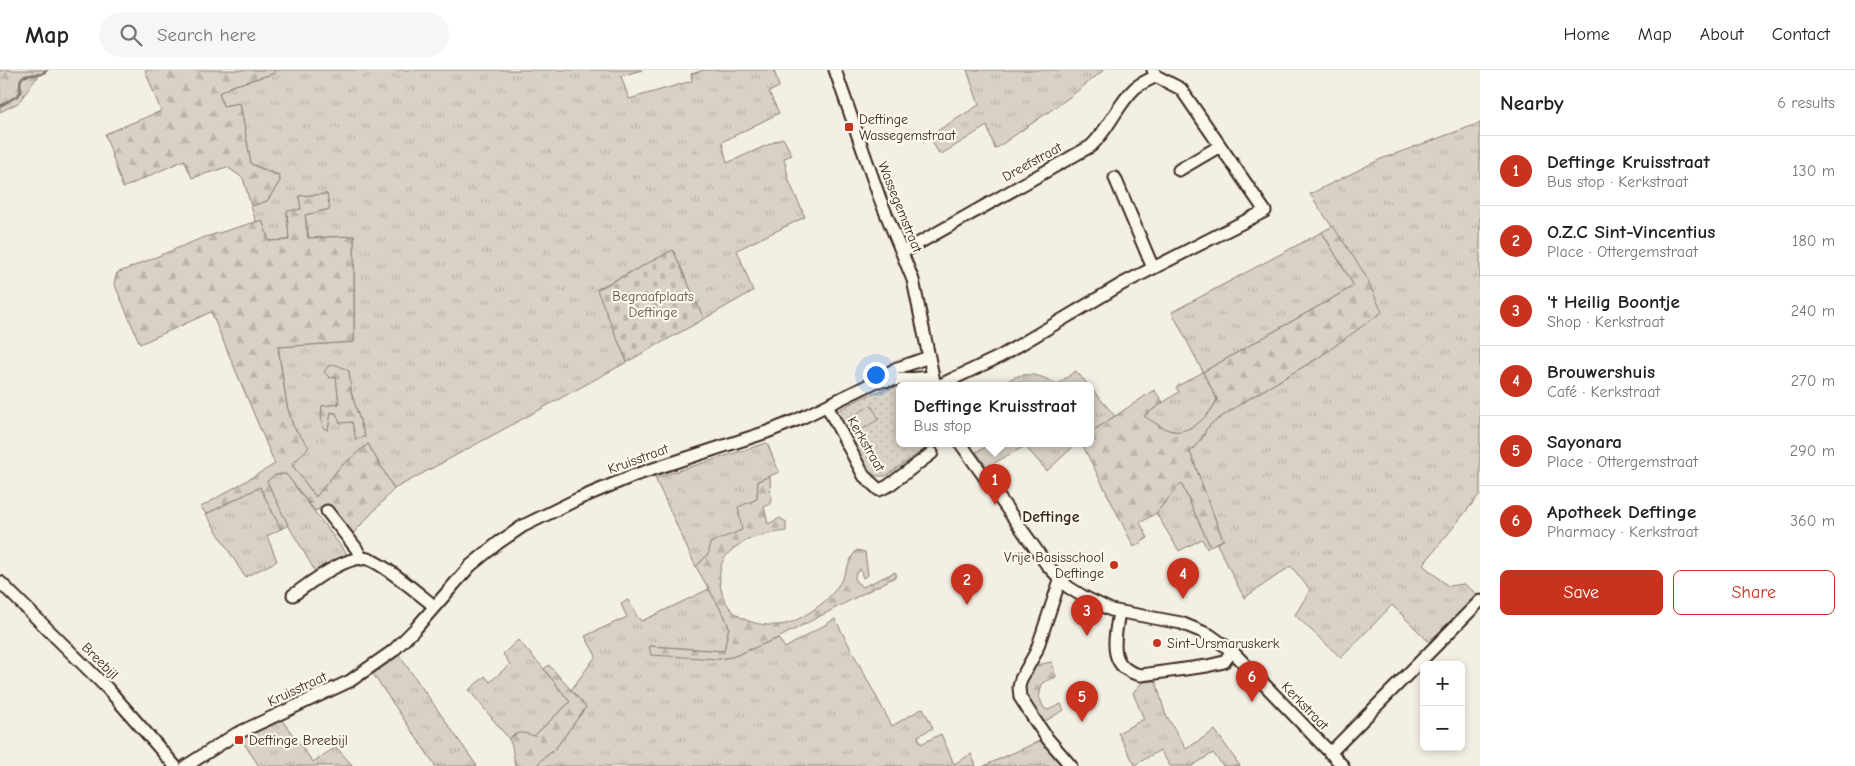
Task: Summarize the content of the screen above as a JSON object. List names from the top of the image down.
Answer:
{
  "streets": {
    "street": [
      "Dreefstraat",
      "Wassegemstraat",
      "Kerkstraat",
      "Kruisstraat",
      "Breebijl"
    ]
  },
  "crossings": [
    ["Dreefstraat", "Wassegemstraat"],
    ["Wassegemstraat", "Kruisstraat"],
    ["Kerkstraat", "Kruisstraat"]
  ],
  "districts": ["Deftinge"],
  "parks": ["Begraafplaats Deftinge"],
  "places": {
    "transit": ["Deftinge Wassegemstraat", "Deftinge Breebijl"],
    "other": ["Vrije Basisschool Deftinge", "Sint-Ursmaruskerk"]
  },
  "page": {
    "header": "Map",
    "search": "Search here",
    "nav": [
      "Home",
      "Map",
      "About",
      "Contact"
    ],
    "heading": ["Nearby", "6 results"],
    "list": [
      {
        "mark": "1",
        "name": "Deftinge Kruisstraat",
        "note": "Bus stop · Kerkstraat",
        "value": "130 m"
      },
      {
        "mark": "2",
        "name": "O.Z.C Sint-Vincentius",
        "note": "Place · Ottergemstraat",
        "value": "180 m"
      },
      {
        "mark": "3",
        "name": "'t Heilig Boontje",
        "note": "Shop · Kerkstraat",
        "value": "240 m"
      },
      {
        "mark": "4",
        "name": "Brouwershuis",
        "note": "Café · Kerkstraat",
        "value": "270 m"
      },
      {
        "mark": "5",
        "name": "Sayonara",
        "note": "Place · Ottergemstraat",
        "value": "290 m"
      },
      {
        "mark": "6",
        "name": "Apotheek Deftinge",
        "note": "Pharmacy · Kerkstraat",
        "value": "360 m"
      }
    ],
    "popup": ["Deftinge Kruisstraat", "Bus stop"],
    "pins": [
      "1",
      "4",
      "2",
      "3",
      "6",
      "5"
    ],
    "buttons": ["Save", "Share"],
    "map_buttons": ["+", "−"]
  }
}
